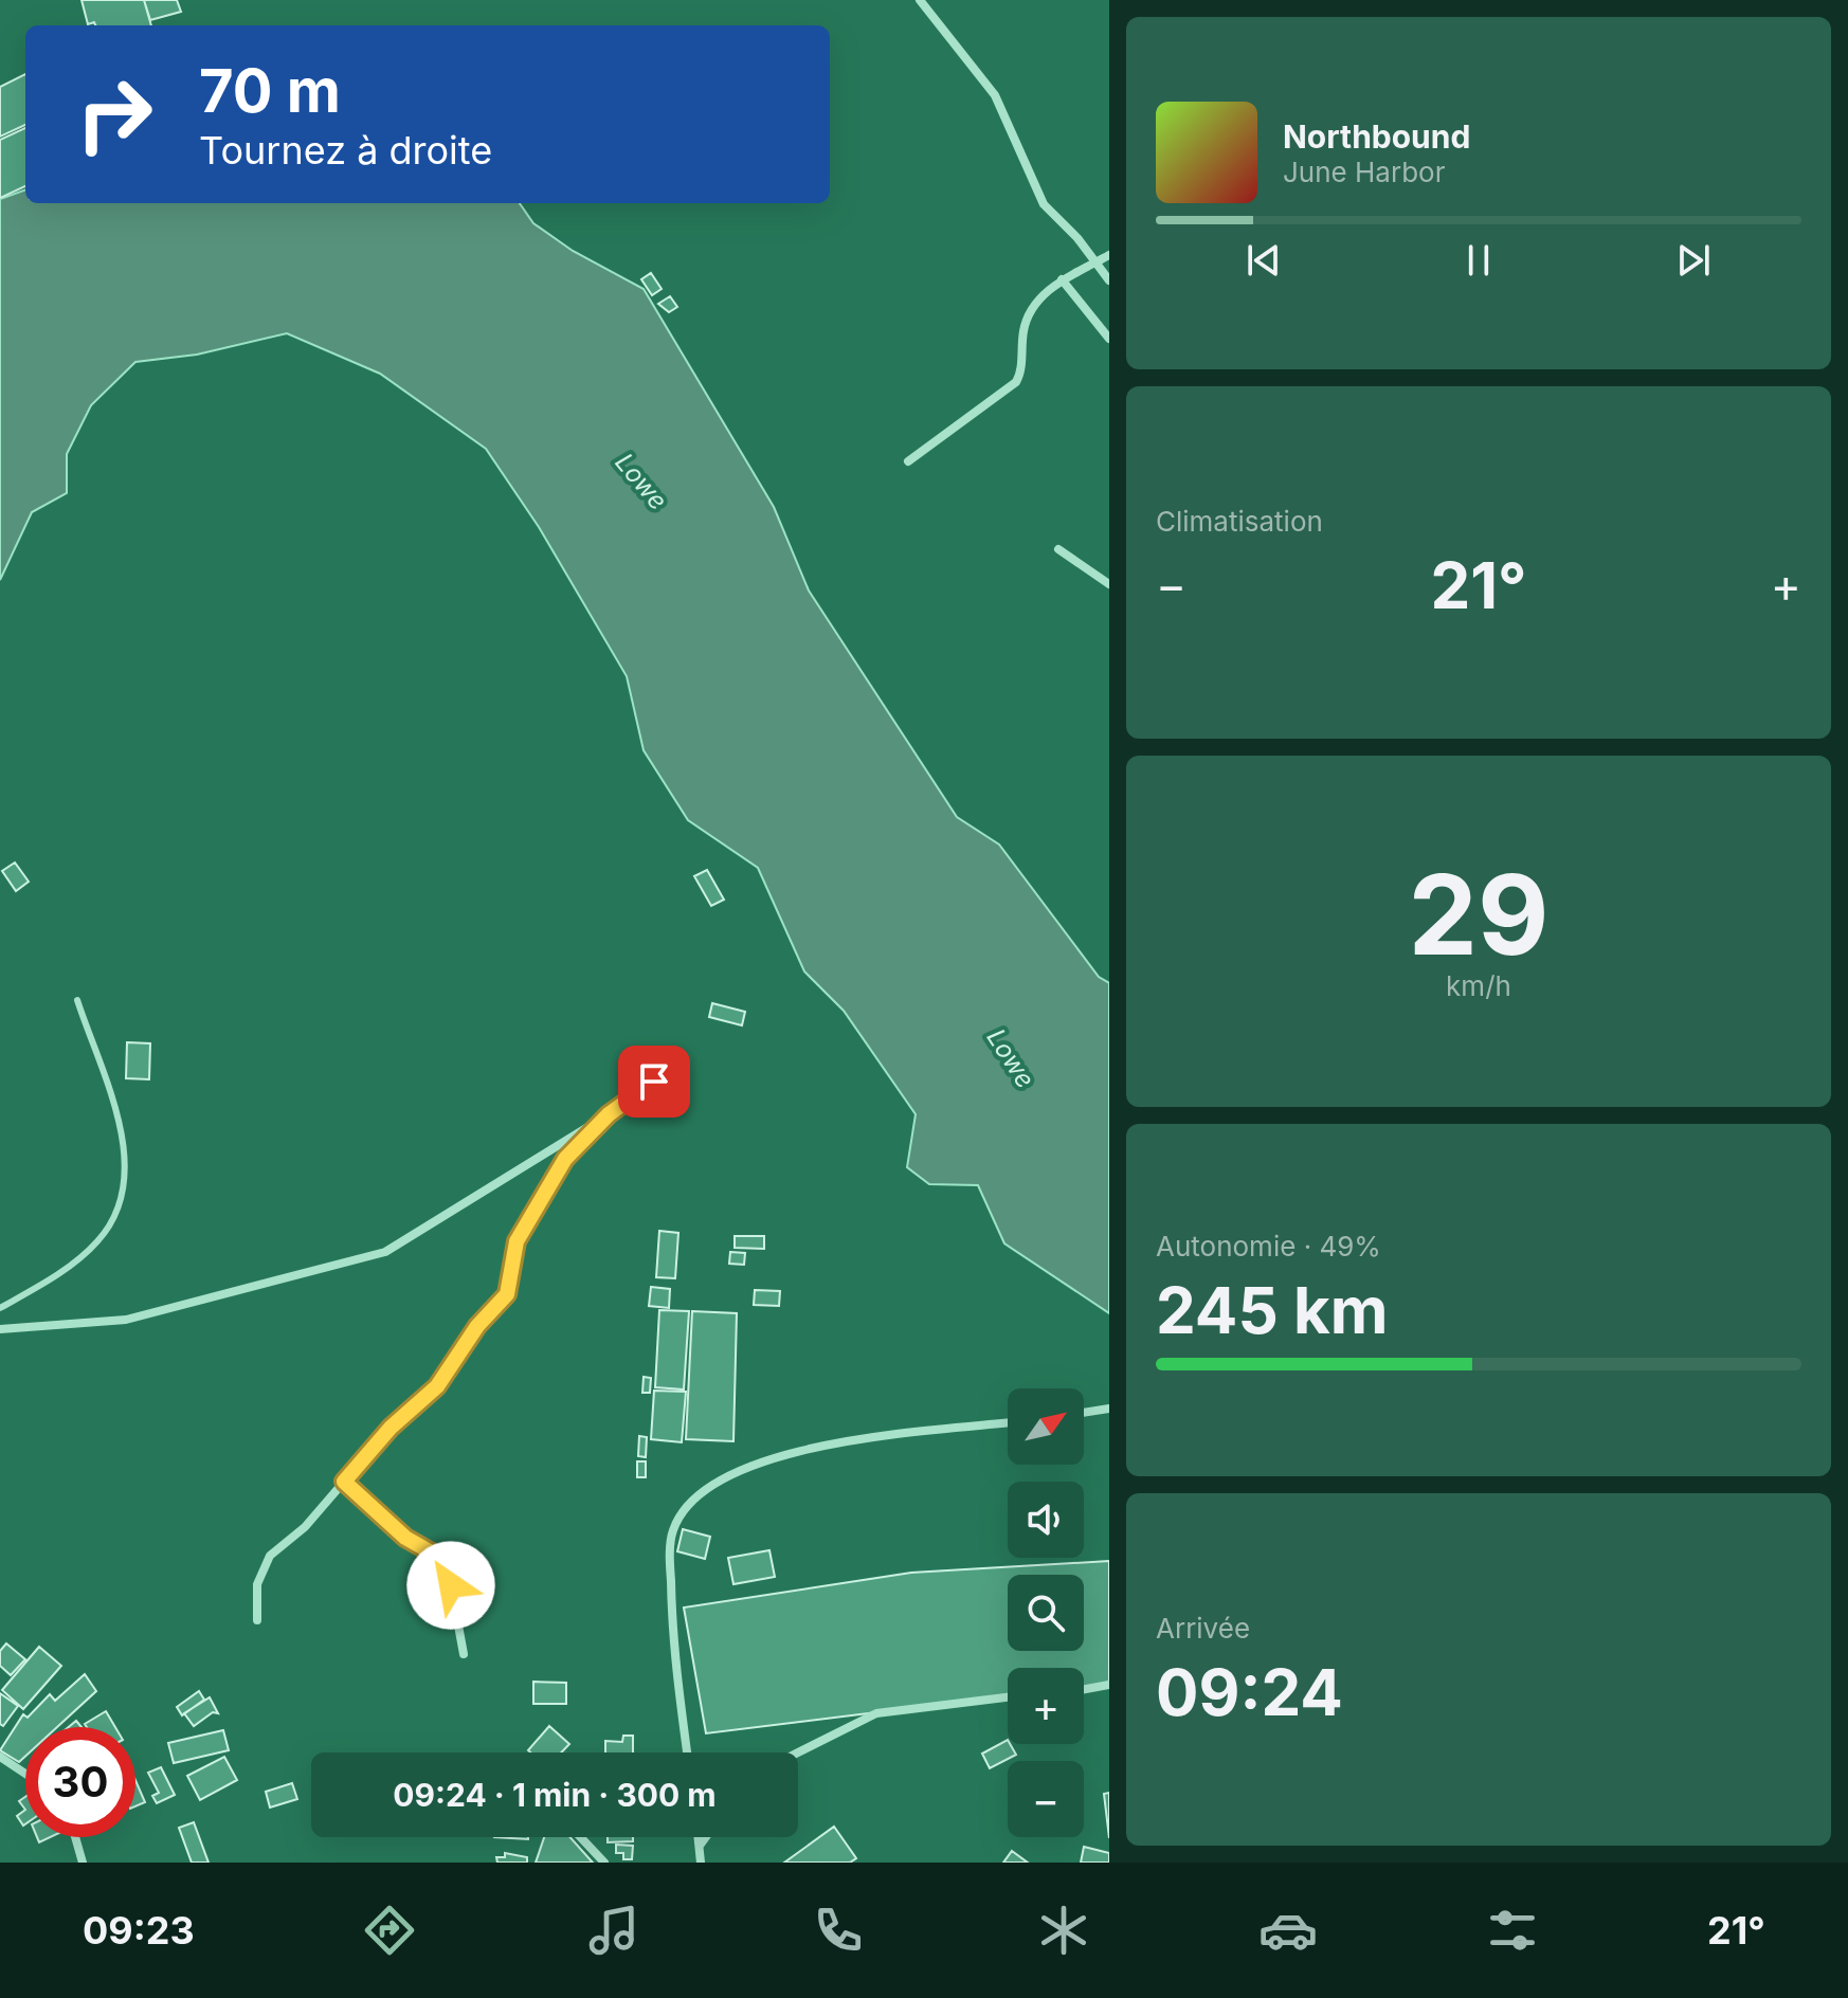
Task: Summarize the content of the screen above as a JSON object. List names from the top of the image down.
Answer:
{
  "water": ["Lowe"],
  "north": "top right",
  "page": {
    "turn": ["70 m", "Tournez à droite"],
    "song": ["Northbound", "June Harbor"],
    "tile": [
      "Climatisation",
      ["29", "km/h"],
      ["Autonomie · 49%", "245 km"],
      ["Arrivée", "09:24"]
    ],
    "heat": ["−", "21°", "+"],
    "map_buttons": ["+", "−"],
    "limit": "30",
    "trip": "09:24 · 1 min · 300 m",
    "tabs": ["09:23", "21°"]
  }
}
